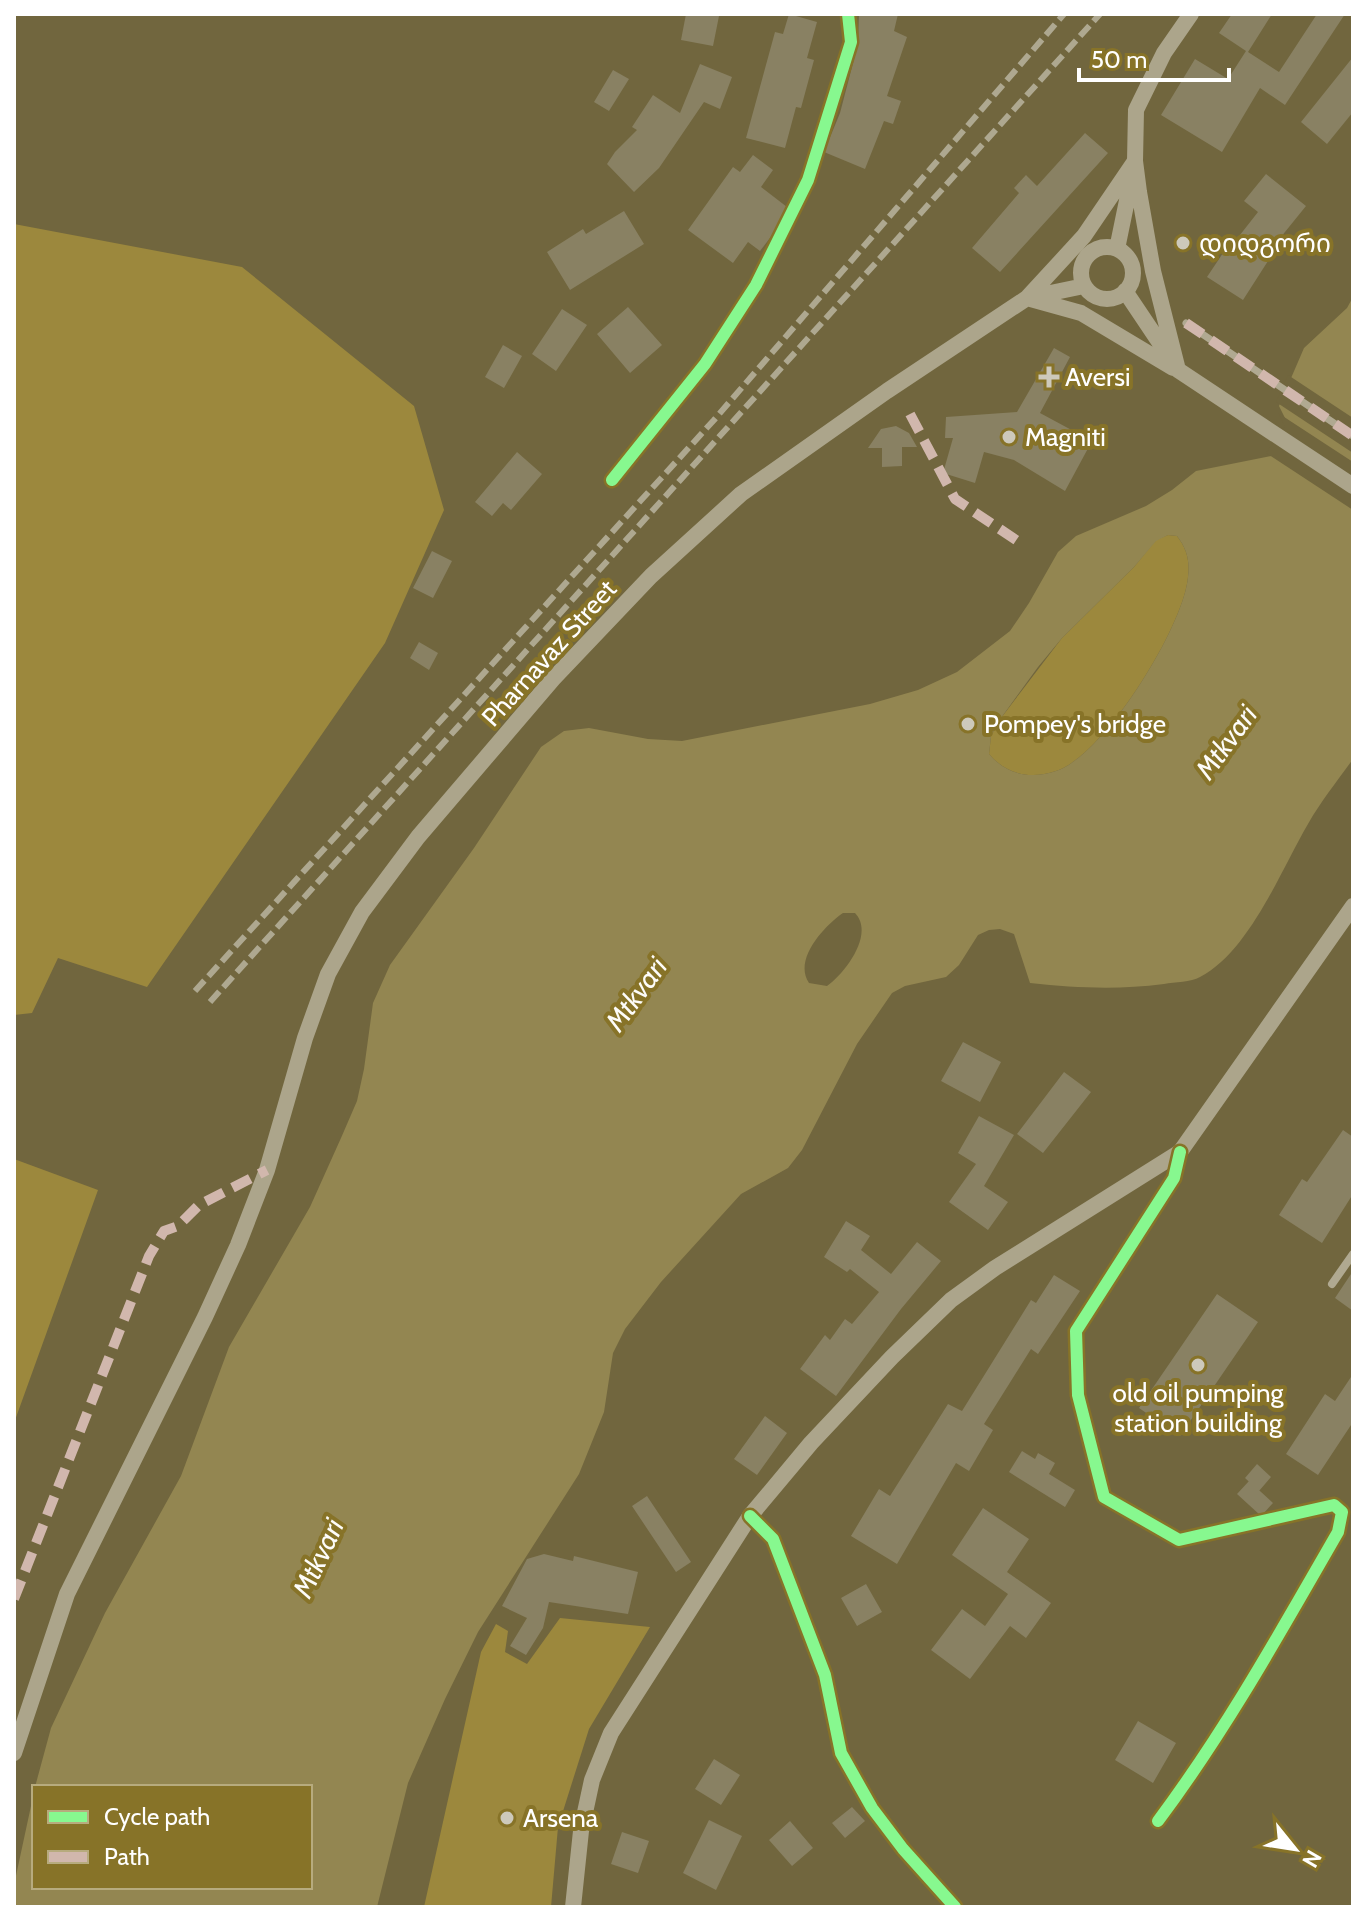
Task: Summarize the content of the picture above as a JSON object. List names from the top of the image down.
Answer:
{
  "streets": {
    "main road": ["Pharnavaz Street"]
  },
  "water": ["Mtkvari"],
  "places": {
    "other": [
      "დიდგორი",
      "Magniti",
      "Pompey's bridge",
      "old oil pumping station building",
      "Arsena"
    ],
    "health": ["Aversi"]
  },
  "legend": ["Cycle path", "Path"],
  "scale_bar": "50 m",
  "north": "bottom right"
}
